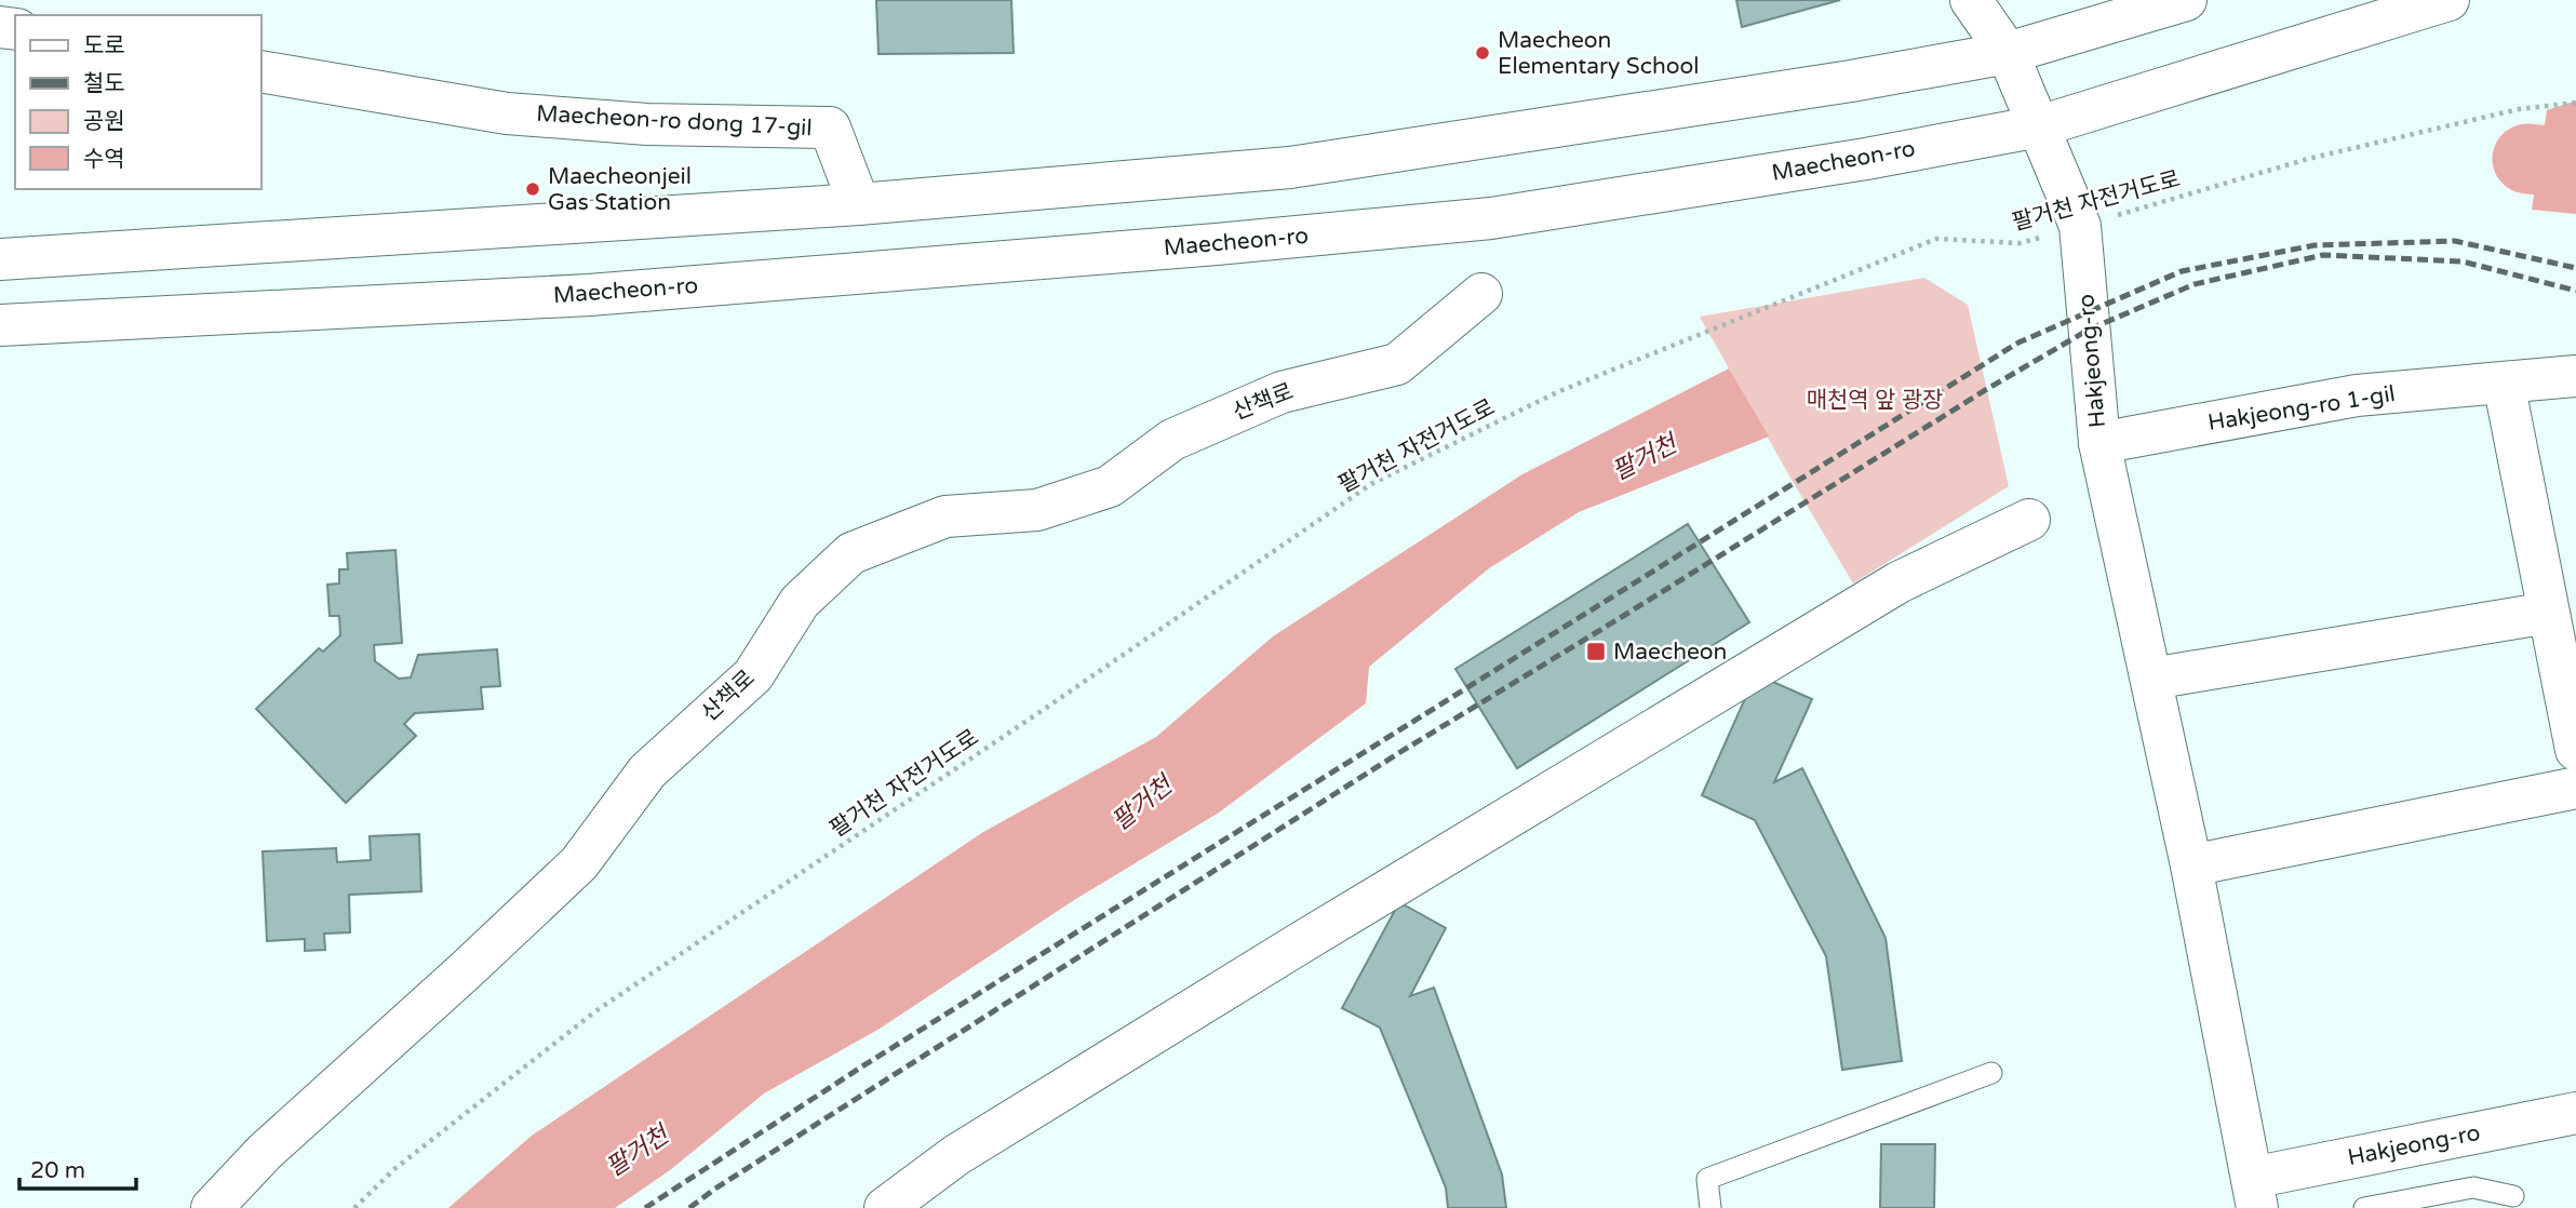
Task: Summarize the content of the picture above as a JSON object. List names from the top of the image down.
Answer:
{
  "streets": {
    "main road": [
      "Maecheon-ro dong 17-gil",
      "Maecheon-ro",
      "Hakjeong-ro",
      "산책로",
      "Hakjeong-ro 1-gil"
    ],
    "path": ["팔거천 자전거도로"]
  },
  "crossings": [
    ["Maecheon-ro", "Hakjeong-ro"],
    ["팔거천 자전거도로", "Hakjeong-ro"],
    ["Hakjeong-ro", "Hakjeong-ro 1-gil"]
  ],
  "water": ["팔거천"],
  "parks": ["매천역 앞 광장"],
  "places": {
    "other": ["Maecheon Elementary School", "Maecheonjeil Gas Station"],
    "transit": ["Maecheon"]
  },
  "legend": [
    "도로",
    "철도",
    "공원",
    "수역"
  ],
  "scale_bar": "20 m"
}
